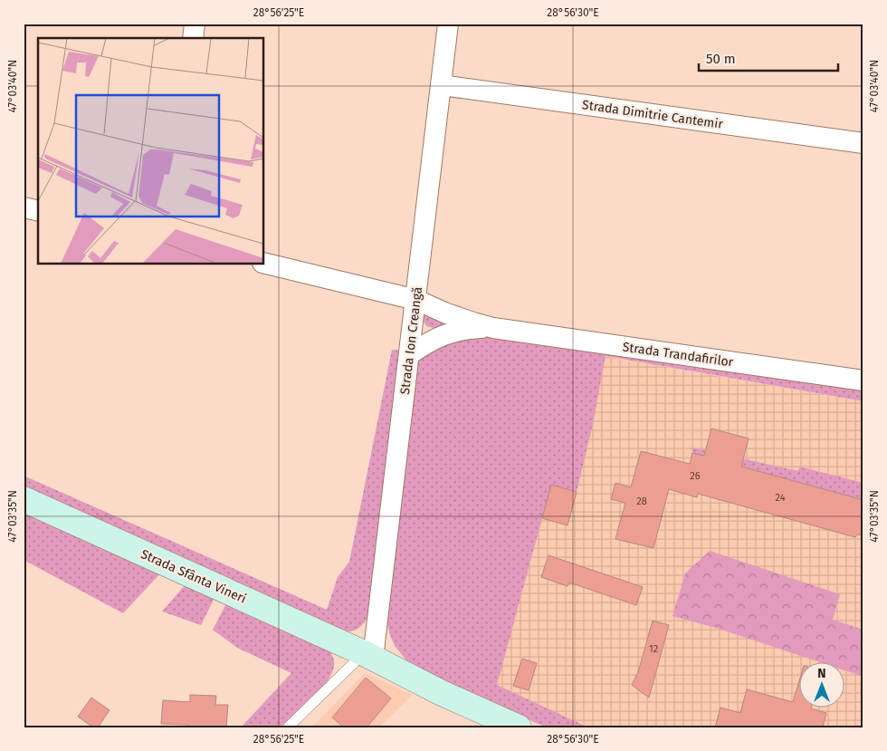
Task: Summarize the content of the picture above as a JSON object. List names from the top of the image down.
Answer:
{
  "streets": {
    "street": [
      "Strada Dimitrie Cantemir",
      "Strada Ion Creangă",
      "Strada Trandafirilor",
      "Strada Sfânta Vineri"
    ]
  },
  "crossings": [
    ["Strada Dimitrie Cantemir", "Strada Ion Creangă"],
    ["Strada Ion Creangă", "Strada Sfânta Vineri"]
  ],
  "house_numbers": [
    "26",
    "24",
    "28",
    "12"
  ],
  "scale_bar": "50 m",
  "north": "top",
  "coordinates": [
    "28°56'25\"E",
    "28°56'30\"E",
    "47°03'40\"N",
    "47°03'35\"N"
  ]
}
